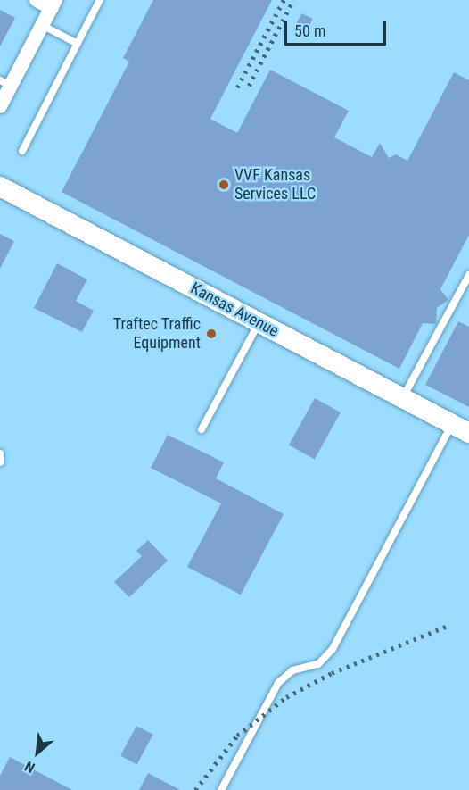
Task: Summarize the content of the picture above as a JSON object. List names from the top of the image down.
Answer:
{
  "streets": {
    "main road": ["Kansas Avenue"]
  },
  "places": ["VVF Kansas Services LLC", "Traftec Traffic Equipment"],
  "scale_bar": "50 m",
  "north": "bottom left"
}
